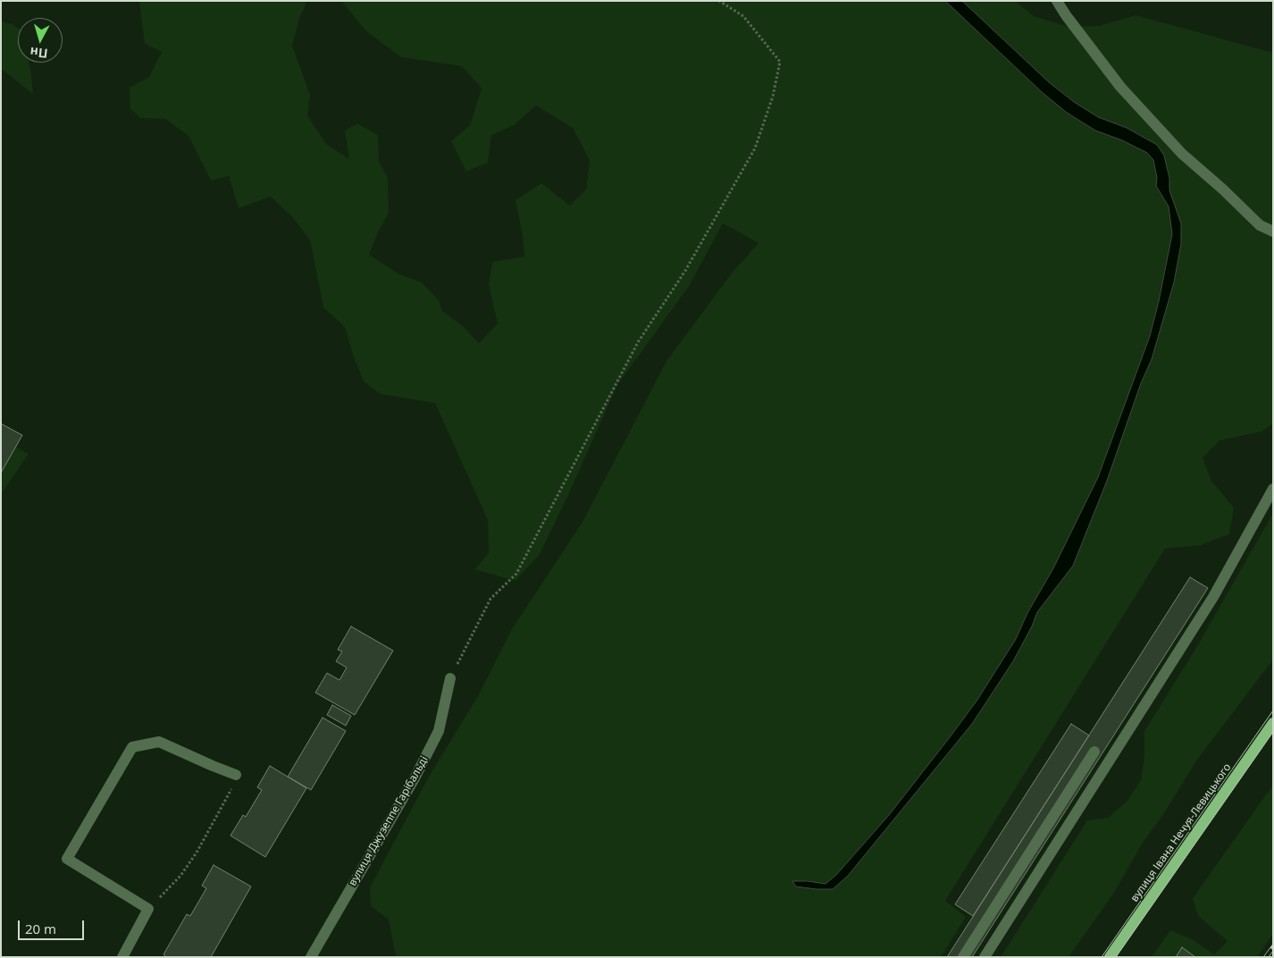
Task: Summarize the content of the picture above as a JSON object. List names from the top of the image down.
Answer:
{
  "streets": {
    "main road": ["вулиця Івана Нечуя-Левицького"],
    "lane": ["вулиця Джузеппе Гарібальді"]
  },
  "scale_bar": "20 m",
  "north": "bottom"
}
